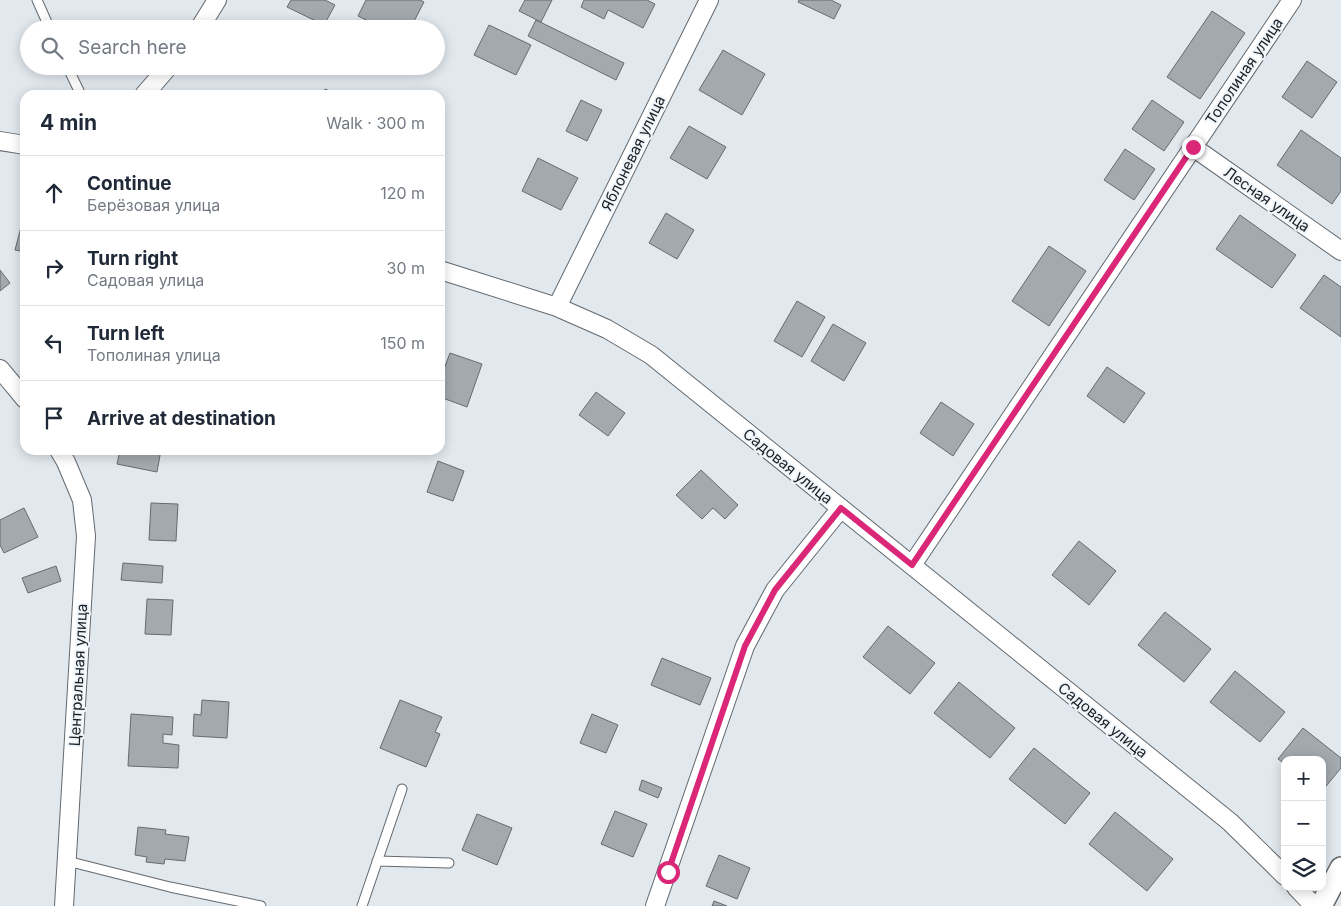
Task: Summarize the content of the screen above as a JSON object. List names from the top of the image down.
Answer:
{
  "streets": {
    "street": [
      "Тополиная улица",
      "Яблоневая улица",
      "Лесная улица",
      "Садовая улица",
      "Центральная улица"
    ]
  },
  "crossings": [
    ["Тополиная улица", "Лесная улица"],
    ["Тополиная улица", "Садовая улица"],
    ["Яблоневая улица", "Садовая улица"]
  ],
  "page": {
    "search": "Search here",
    "heading": ["4 min", "Walk · 300 m"],
    "list": [
      ["Continue", "Берёзовая улица", "120 m"],
      ["Turn right", "Садовая улица", "30 m"],
      ["Turn left", "Тополиная улица", "150 m"],
      "Arrive at destination"
    ],
    "map_buttons": ["+", "−"]
  }
}
